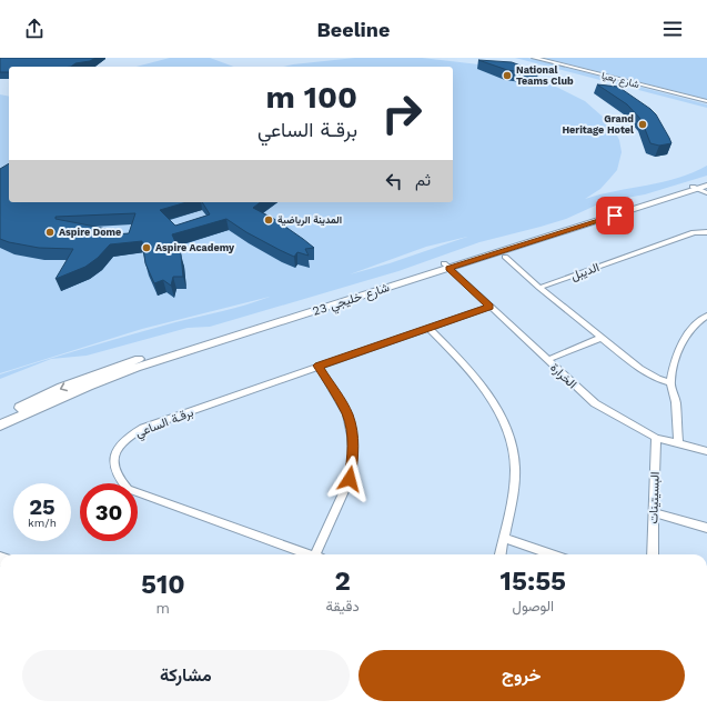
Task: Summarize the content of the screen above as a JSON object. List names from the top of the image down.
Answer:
{
  "streets": {
    "main road": ["شارع خليجي 23"],
    "street": [
      "شارع بعيا",
      "الديبل",
      "الخرارة",
      "برقـة الساعي",
      "البسيتينات"
    ]
  },
  "crossings": [
    ["شارع خليجي 23", "الخرارة"],
    ["الخرارة", "برقـة الساعي"],
    ["الخرارة", "البسيتينات"]
  ],
  "places": [
    "National Teams Club",
    "Grand Heritage Hotel",
    "المدينة الرياضية",
    "Aspire Dome",
    "Aspire Academy"
  ],
  "page": {
    "header": "Beeline",
    "turn": ["100 m", "برقـة الساعي"],
    "then": "ثم",
    "speed": "25 km/h",
    "limit": "30",
    "eta": [
      "15:55",
      "الوصول",
      "2",
      "دقيقة",
      "510",
      "m"
    ],
    "buttons": ["خروج", "مشاركة"]
  }
}
